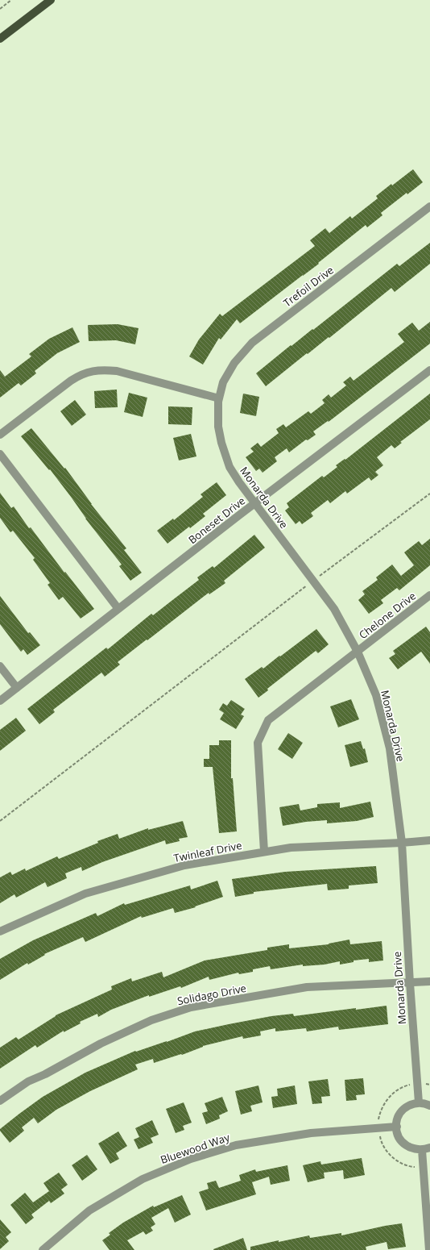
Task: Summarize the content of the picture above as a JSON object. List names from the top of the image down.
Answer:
{
  "streets": {
    "street": [
      "Trefoil Drive",
      "Monarda Drive",
      "Boneset Drive",
      "Chelone Drive",
      "Twinleaf Drive",
      "Solidago Drive",
      "Bluewood Way"
    ]
  },
  "crossings": [
    ["Trefoil Drive", "Monarda Drive"],
    ["Monarda Drive", "Boneset Drive"],
    ["Monarda Drive", "Chelone Drive"],
    ["Monarda Drive", "Twinleaf Drive"],
    ["Monarda Drive", "Solidago Drive"],
    ["Chelone Drive", "Twinleaf Drive"]
  ]
}
